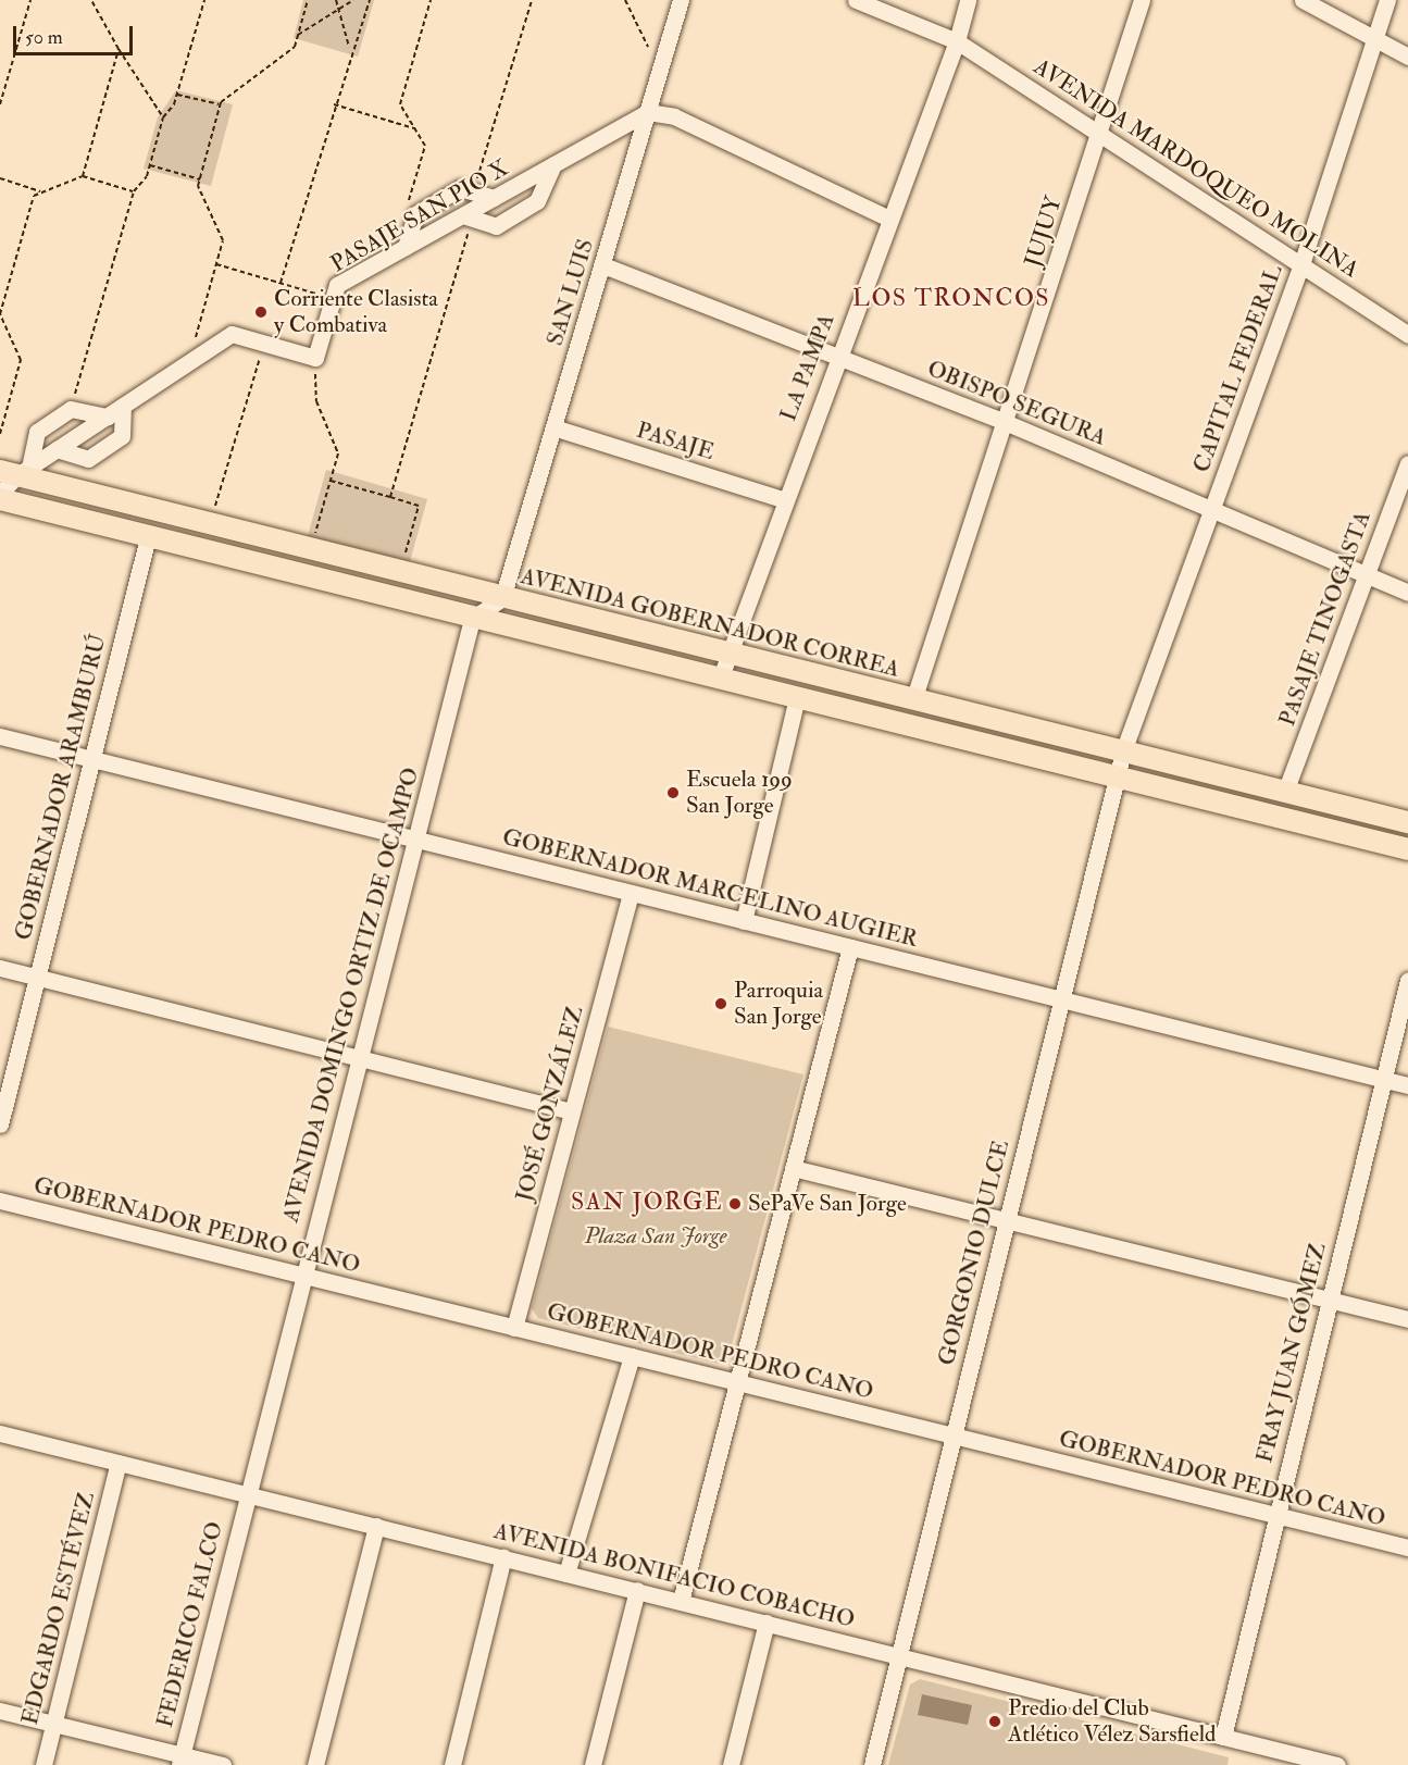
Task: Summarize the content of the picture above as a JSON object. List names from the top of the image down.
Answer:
{
  "streets": {
    "main road": ["AVENIDA GOBERNADOR CORREA"],
    "street": [
      "AVENIDA MARDOQUEO MOLINA",
      "PASAJE SAN PIO X",
      "JUJUY",
      "SAN LUIS",
      "LA PAMPA",
      "CAPITAL FEDERAL",
      "OBISPO SEGURA",
      "PASAJE",
      "PASAJE TINOGASTA",
      "GOBERNADOR ARAMBURÚ",
      "GOBERNADOR MARCELINO AUGIER",
      "AVENIDA DOMINGO ORTIZ DE OCAMPO",
      "JOSÉ GONZÁLEZ",
      "GOBERNADOR PEDRO CANO",
      "GORGONIO DULCE",
      "FRAY JUAN GÓMEZ",
      "AVENIDA BONIFACIO COBACHO",
      "EDGARDO ESTÉVEZ",
      "FEDERICO FALCO"
    ]
  },
  "crossings": [
    ["AVENIDA MARDOQUEO MOLINA", "JUJUY"],
    ["AVENIDA MARDOQUEO MOLINA", "LA PAMPA"],
    ["AVENIDA MARDOQUEO MOLINA", "CAPITAL FEDERAL"],
    ["PASAJE SAN PIO X", "SAN LUIS"],
    ["JUJUY", "OBISPO SEGURA"],
    ["JUJUY", "AVENIDA GOBERNADOR CORREA"],
    ["SAN LUIS", "OBISPO SEGURA"],
    ["SAN LUIS", "PASAJE"],
    ["SAN LUIS", "AVENIDA GOBERNADOR CORREA"],
    ["LA PAMPA", "OBISPO SEGURA"],
    ["LA PAMPA", "PASAJE"],
    ["LA PAMPA", "AVENIDA GOBERNADOR CORREA"],
    ["CAPITAL FEDERAL", "OBISPO SEGURA"],
    ["CAPITAL FEDERAL", "AVENIDA GOBERNADOR CORREA"],
    ["CAPITAL FEDERAL", "GORGONIO DULCE"],
    ["OBISPO SEGURA", "PASAJE TINOGASTA"],
    ["PASAJE TINOGASTA", "AVENIDA GOBERNADOR CORREA"],
    ["AVENIDA GOBERNADOR CORREA", "GORGONIO DULCE"],
    ["GOBERNADOR ARAMBURÚ", "GOBERNADOR MARCELINO AUGIER"],
    ["GOBERNADOR MARCELINO AUGIER", "AVENIDA DOMINGO ORTIZ DE OCAMPO"],
    ["GOBERNADOR MARCELINO AUGIER", "JOSÉ GONZÁLEZ"],
    ["GOBERNADOR MARCELINO AUGIER", "GORGONIO DULCE"],
    ["GOBERNADOR MARCELINO AUGIER", "FRAY JUAN GÓMEZ"],
    ["AVENIDA DOMINGO ORTIZ DE OCAMPO", "GOBERNADOR PEDRO CANO"],
    ["AVENIDA DOMINGO ORTIZ DE OCAMPO", "AVENIDA BONIFACIO COBACHO"],
    ["AVENIDA DOMINGO ORTIZ DE OCAMPO", "FEDERICO FALCO"],
    ["JOSÉ GONZÁLEZ", "GOBERNADOR PEDRO CANO"],
    ["GOBERNADOR PEDRO CANO", "GORGONIO DULCE"],
    ["GOBERNADOR PEDRO CANO", "FRAY JUAN GÓMEZ"],
    ["GORGONIO DULCE", "AVENIDA BONIFACIO COBACHO"],
    ["FRAY JUAN GÓMEZ", "AVENIDA BONIFACIO COBACHO"],
    ["AVENIDA BONIFACIO COBACHO", "EDGARDO ESTÉVEZ"],
    ["AVENIDA BONIFACIO COBACHO", "FEDERICO FALCO"]
  ],
  "districts": ["LOS TRONCOS", "SAN JORGE"],
  "parks": ["Plaza San Jorge"],
  "places": [
    "Corriente Clasista y Combativa",
    "Escuela 199 San Jorge",
    "Parroquia San Jorge",
    "SePaVe San Jorge",
    "Predio del Club Atlético Vélez Sarsfield"
  ],
  "scale_bar": "50 m"
}
